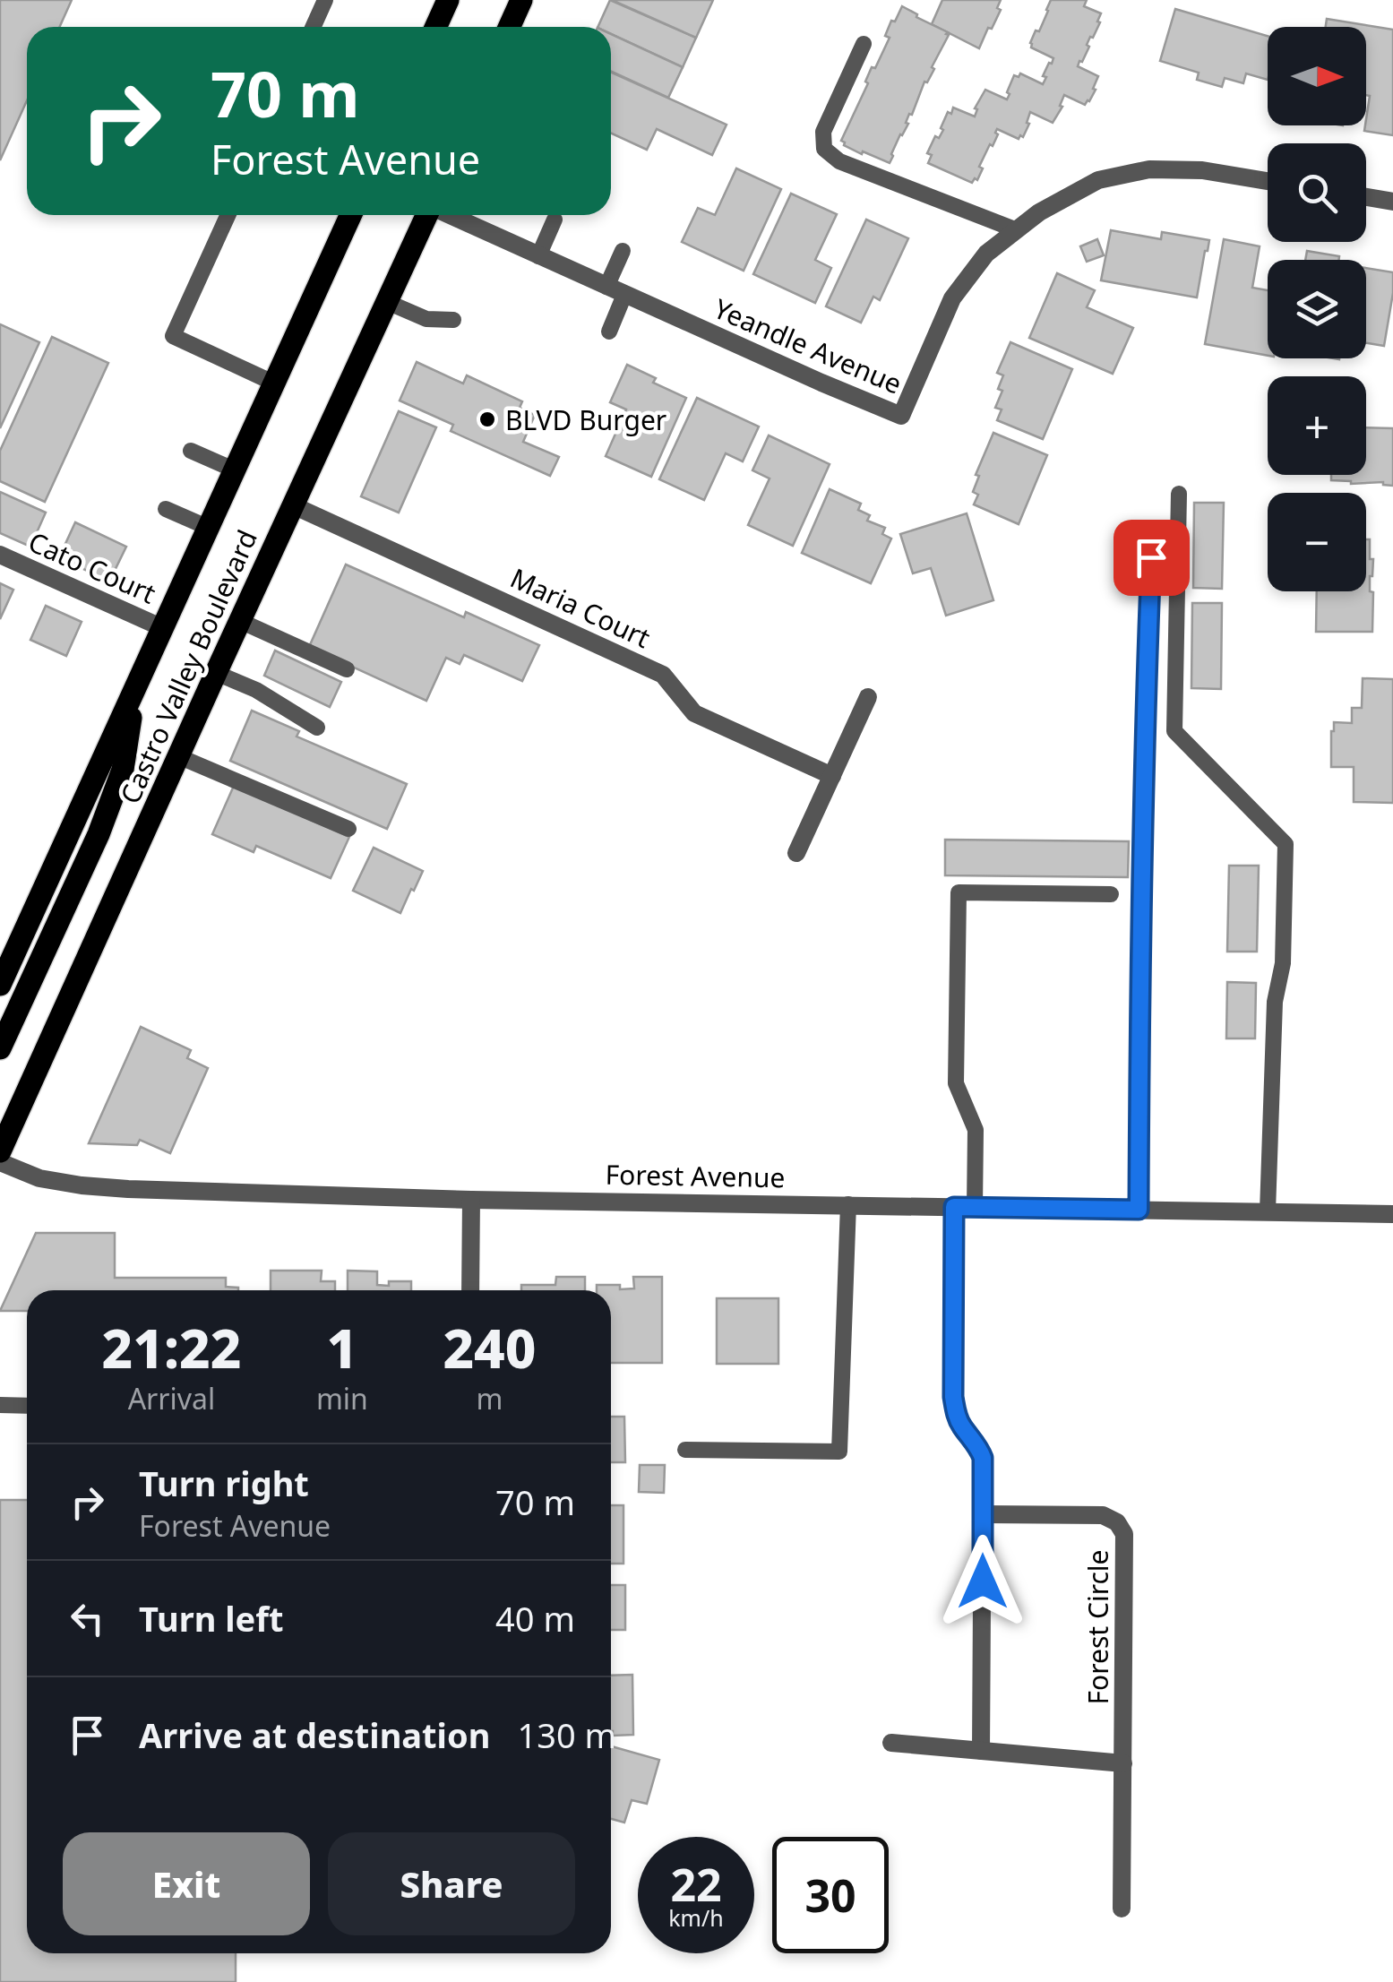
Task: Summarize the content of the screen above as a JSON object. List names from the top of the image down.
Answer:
{
  "streets": {
    "main road": ["Castro Valley Boulevard"],
    "street": [
      "Yeandle Avenue",
      "Cato Court",
      "Maria Court",
      "Forest Avenue",
      "Forest Circle"
    ]
  },
  "crossings": [
    ["Cato Court", "Castro Valley Boulevard"],
    ["Maria Court", "Castro Valley Boulevard"]
  ],
  "places": ["BLVD Burger"],
  "north": "right",
  "page": {
    "map_buttons": ["+", "−"],
    "turn": ["70 m", "Forest Avenue"],
    "eta": [
      "21:22",
      "Arrival",
      "1",
      "min",
      "240",
      "m"
    ],
    "list": [
      {
        "name": "Turn right",
        "note": "Forest Avenue",
        "value": "70 m"
      },
      {
        "name": "Turn left",
        "value": "40 m"
      },
      {
        "name": "Arrive at destination",
        "value": "130 m"
      }
    ],
    "buttons": ["Exit", "Share"],
    "speed": "22 km/h",
    "limit": "30"
  }
}
